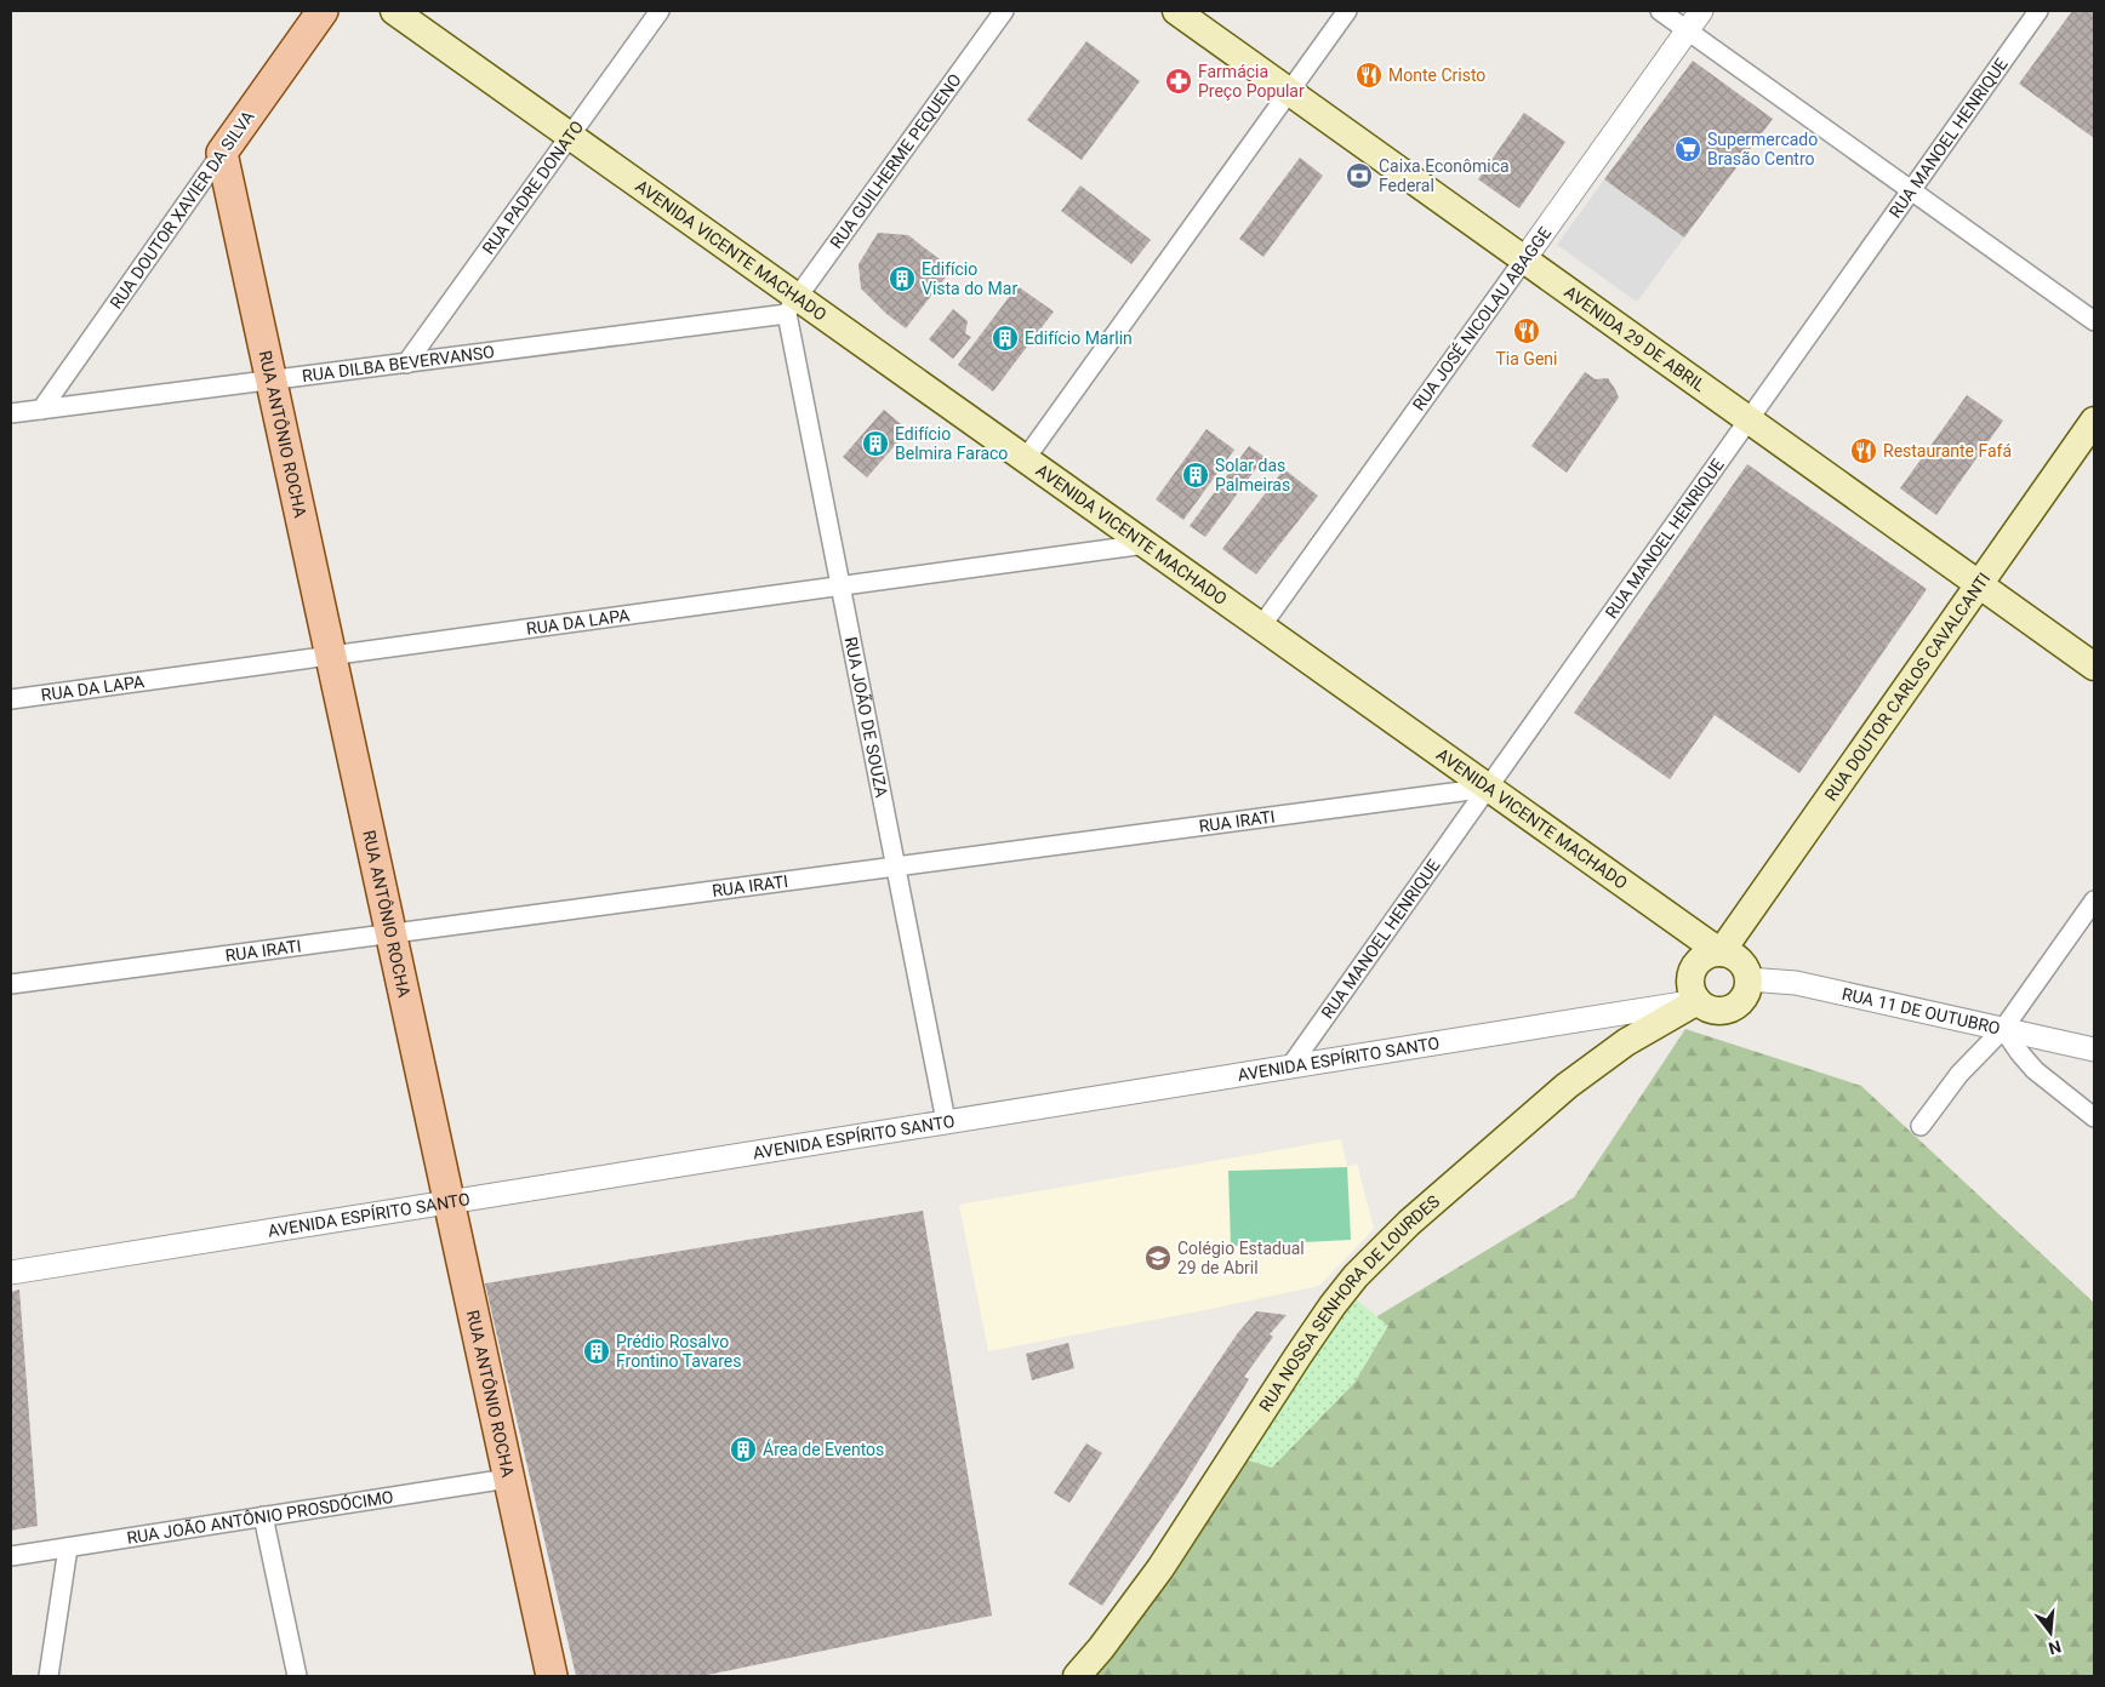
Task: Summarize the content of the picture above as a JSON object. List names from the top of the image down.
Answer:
{
  "streets": {
    "main road": [
      "RUA DOUTOR XAVIER DA SILVA",
      "AVENIDA VICENTE MACHADO",
      "AVENIDA 29 DE ABRIL",
      "RUA ANTÔNIO ROCHA",
      "RUA DOUTOR CARLOS CAVALCANTI",
      "RUA NOSSA SENHORA DE LOURDES"
    ],
    "street": [
      "RUA MANOEL HENRIQUE",
      "RUA GUILHERME PEQUENO",
      "RUA PADRE DONATO",
      "RUA JOSÉ NICOLAU ABAGGE",
      "RUA DILBA BEVERVANSO",
      "RUA DA LAPA",
      "RUA JOÃO DE SOUZA",
      "RUA IRATI",
      "RUA 11 DE OUTUBRO",
      "AVENIDA ESPÍRITO SANTO",
      "RUA JOÃO ANTÔNIO PROSDÓCIMO"
    ]
  },
  "crossings": [
    ["RUA MANOEL HENRIQUE", "AVENIDA VICENTE MACHADO"],
    ["RUA MANOEL HENRIQUE", "AVENIDA 29 DE ABRIL"],
    ["RUA MANOEL HENRIQUE", "RUA IRATI"],
    ["RUA MANOEL HENRIQUE", "AVENIDA ESPÍRITO SANTO"],
    ["RUA GUILHERME PEQUENO", "AVENIDA VICENTE MACHADO"],
    ["RUA GUILHERME PEQUENO", "RUA DILBA BEVERVANSO"],
    ["RUA GUILHERME PEQUENO", "RUA JOÃO DE SOUZA"],
    ["RUA PADRE DONATO", "AVENIDA VICENTE MACHADO"],
    ["RUA PADRE DONATO", "RUA DILBA BEVERVANSO"],
    ["RUA DOUTOR XAVIER DA SILVA", "RUA DILBA BEVERVANSO"],
    ["RUA DOUTOR XAVIER DA SILVA", "RUA ANTÔNIO ROCHA"],
    ["AVENIDA VICENTE MACHADO", "RUA JOSÉ NICOLAU ABAGGE"],
    ["AVENIDA VICENTE MACHADO", "RUA DILBA BEVERVANSO"],
    ["AVENIDA VICENTE MACHADO", "RUA DA LAPA"],
    ["AVENIDA VICENTE MACHADO", "RUA DOUTOR CARLOS CAVALCANTI"],
    ["AVENIDA VICENTE MACHADO", "RUA JOÃO DE SOUZA"],
    ["AVENIDA VICENTE MACHADO", "RUA IRATI"],
    ["AVENIDA VICENTE MACHADO", "RUA 11 DE OUTUBRO"],
    ["AVENIDA VICENTE MACHADO", "AVENIDA ESPÍRITO SANTO"],
    ["AVENIDA VICENTE MACHADO", "RUA NOSSA SENHORA DE LOURDES"],
    ["RUA JOSÉ NICOLAU ABAGGE", "AVENIDA 29 DE ABRIL"],
    ["AVENIDA 29 DE ABRIL", "RUA DOUTOR CARLOS CAVALCANTI"],
    ["RUA DILBA BEVERVANSO", "RUA ANTÔNIO ROCHA"],
    ["RUA DILBA BEVERVANSO", "RUA JOÃO DE SOUZA"],
    ["RUA ANTÔNIO ROCHA", "RUA DA LAPA"],
    ["RUA ANTÔNIO ROCHA", "RUA IRATI"],
    ["RUA ANTÔNIO ROCHA", "AVENIDA ESPÍRITO SANTO"],
    ["RUA ANTÔNIO ROCHA", "RUA JOÃO ANTÔNIO PROSDÓCIMO"],
    ["RUA DA LAPA", "RUA JOÃO DE SOUZA"],
    ["RUA DOUTOR CARLOS CAVALCANTI", "RUA 11 DE OUTUBRO"],
    ["RUA DOUTOR CARLOS CAVALCANTI", "AVENIDA ESPÍRITO SANTO"],
    ["RUA DOUTOR CARLOS CAVALCANTI", "RUA NOSSA SENHORA DE LOURDES"],
    ["RUA JOÃO DE SOUZA", "RUA IRATI"],
    ["RUA JOÃO DE SOUZA", "AVENIDA ESPÍRITO SANTO"],
    ["RUA 11 DE OUTUBRO", "AVENIDA ESPÍRITO SANTO"],
    ["RUA 11 DE OUTUBRO", "RUA NOSSA SENHORA DE LOURDES"],
    ["AVENIDA ESPÍRITO SANTO", "RUA NOSSA SENHORA DE LOURDES"]
  ],
  "places": {
    "restaurant": ["Monte Cristo", "Tia Geni", "Restaurante Fafá"],
    "pharmacy": ["Farmácia Preço Popular"],
    "supermarket": ["Supermercado Brasão Centro"],
    "bank": ["Caixa Econômica Federal"],
    "building": [
      "Edifício Vista do Mar",
      "Edifício Marlin",
      "Edifício Belmira Faraco",
      "Solar das Palmeiras",
      "Prédio Rosalvo Frontino Tavares",
      "Área de Eventos"
    ],
    "school or university": ["Colégio Estadual 29 de Abril"]
  },
  "north": "bottom"
}
